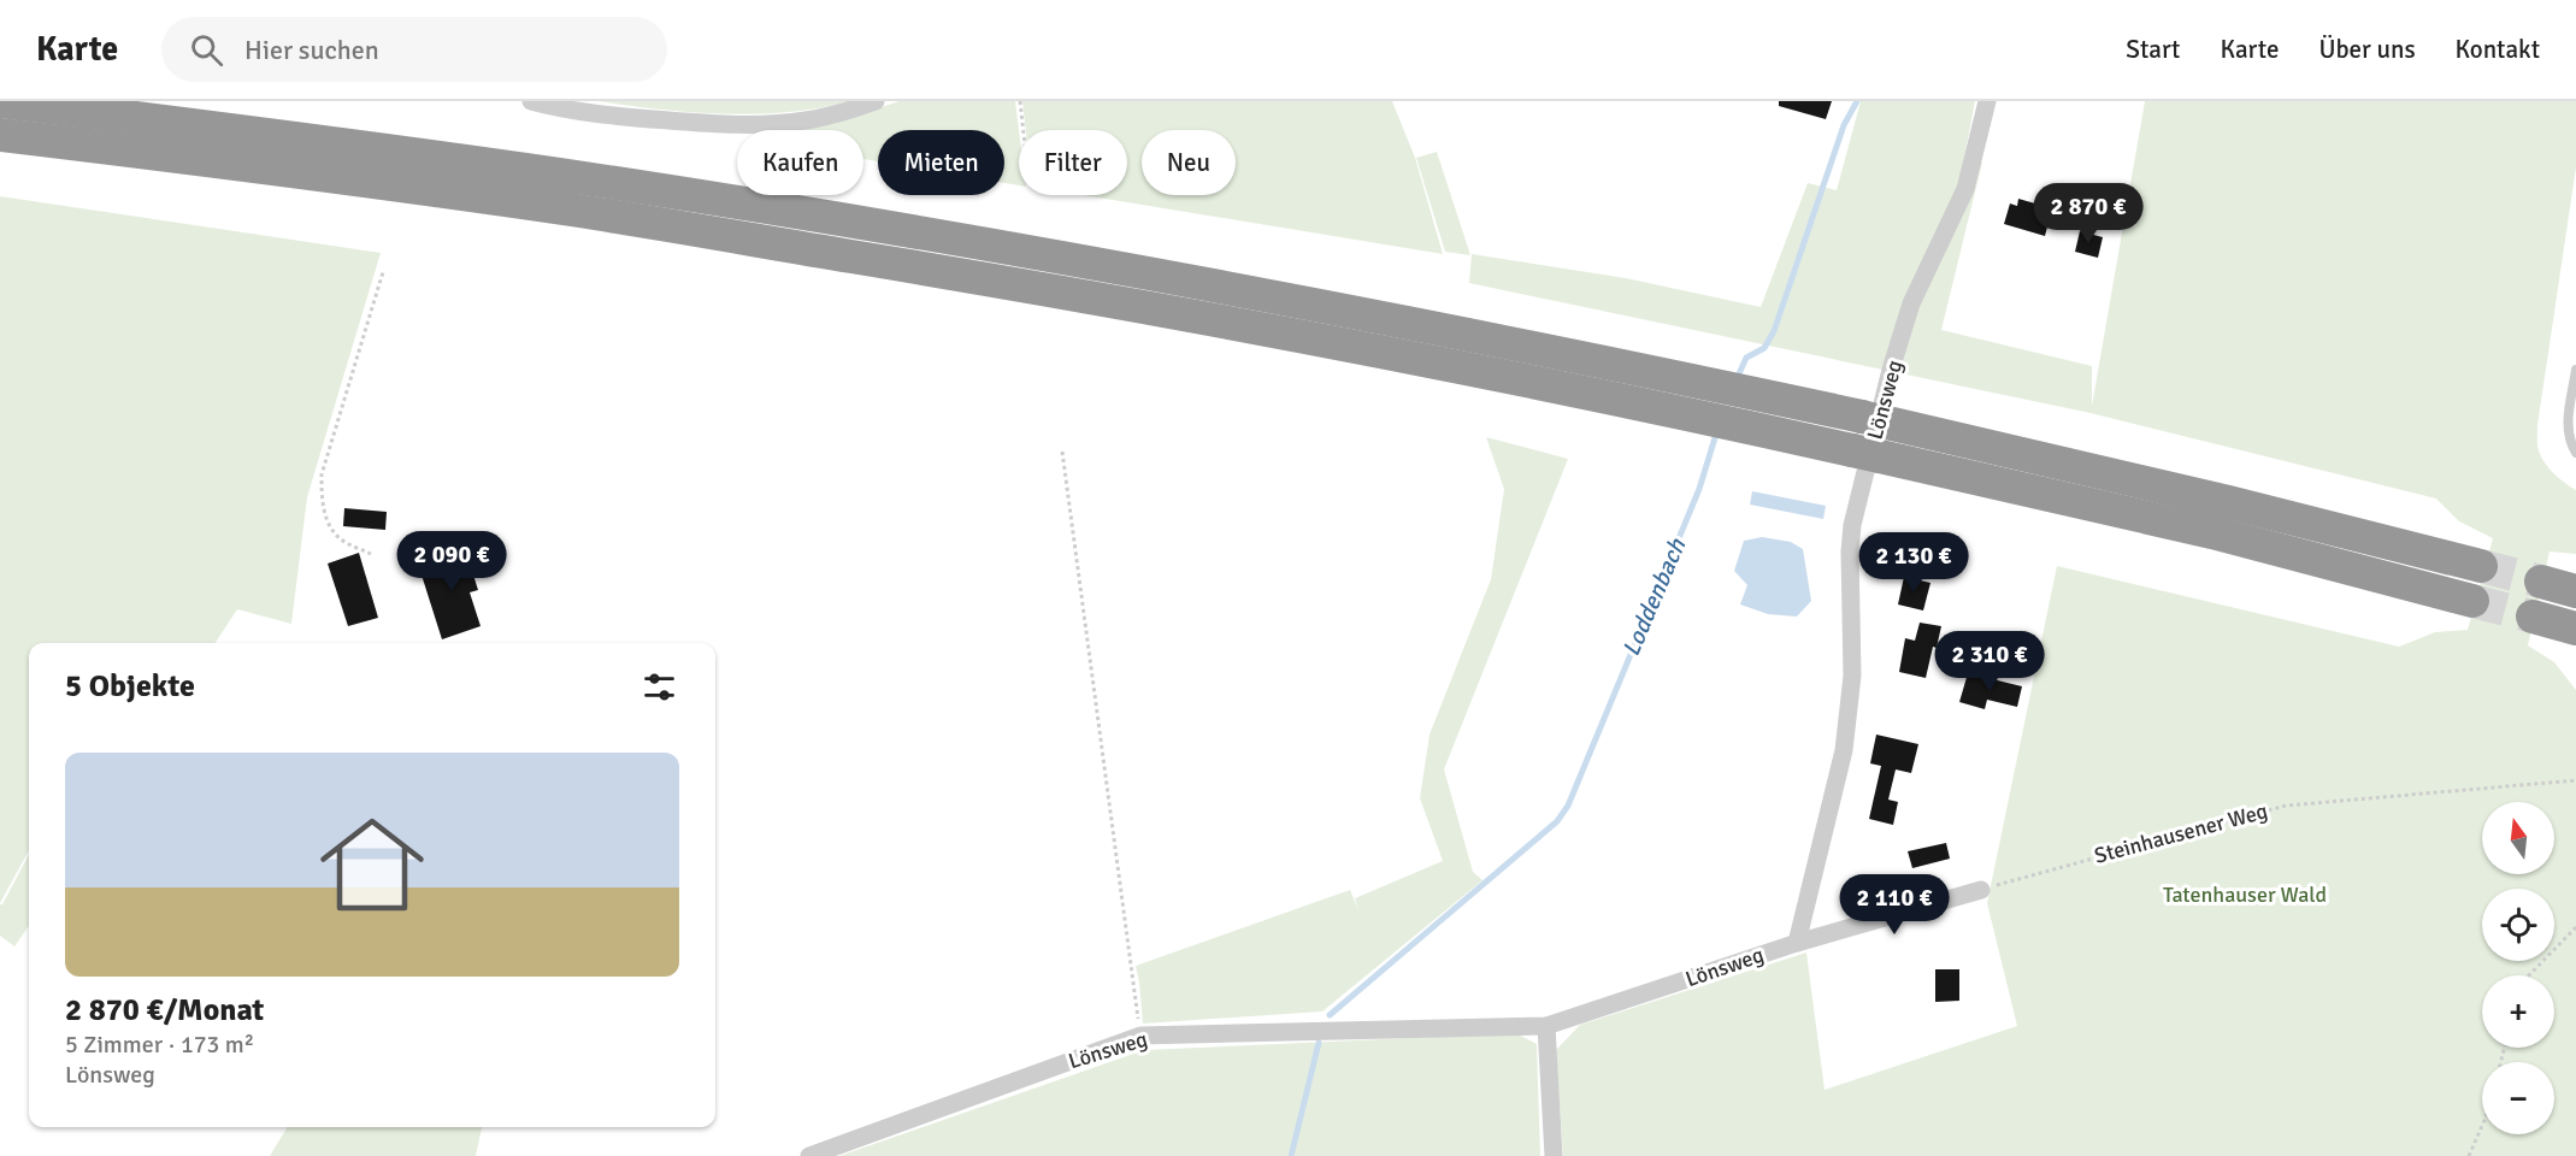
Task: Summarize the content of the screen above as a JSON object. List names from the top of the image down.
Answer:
{
  "streets": {
    "street": ["Lönsweg"],
    "path": ["Steinhausener Weg"]
  },
  "water": ["Loddenbach"],
  "parks": ["Tatenhauser Wald"],
  "north": "top",
  "page": {
    "header": "Karte",
    "search": "Hier suchen",
    "nav": [
      "Start",
      "Karte",
      "Über uns",
      "Kontakt"
    ],
    "chip": [
      "Kaufen",
      "Mieten",
      "Filter",
      "Neu"
    ],
    "price": [
      "2 870 €",
      "2 090 €",
      "2 130 €",
      "2 310 €",
      "2 110 €"
    ],
    "heading": "5 Objekte",
    "list": [
      {
        "name": "2 870 €/Monat",
        "note": "5 Zimmer · 173 m² · Lönsweg"
      }
    ],
    "map_buttons": ["+", "−"]
  }
}
